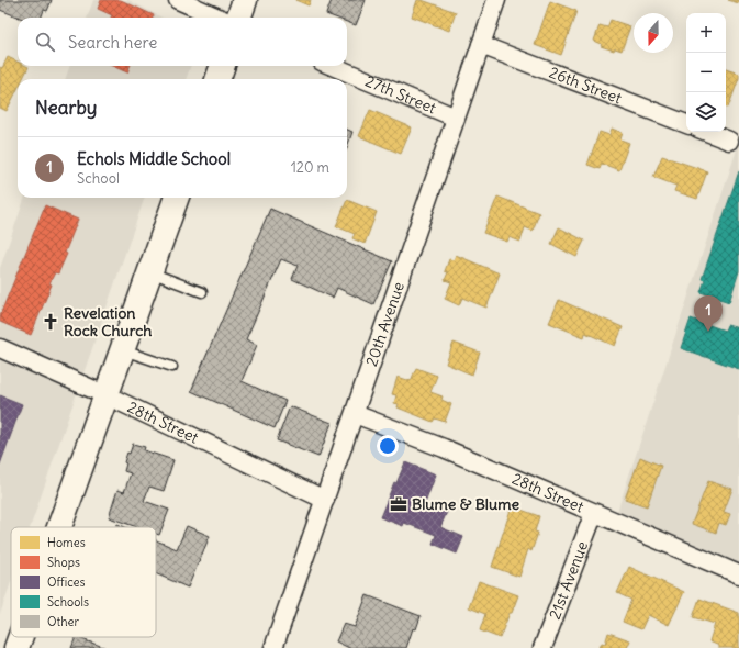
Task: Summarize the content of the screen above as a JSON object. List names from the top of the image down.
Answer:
{
  "streets": {
    "street": [
      "26th Street",
      "27th Street",
      "20th Avenue",
      "28th Street",
      "21st Avenue"
    ]
  },
  "crossings": [
    ["26th Street", "20th Avenue"],
    ["27th Street", "20th Avenue"],
    ["20th Avenue", "28th Street"],
    ["28th Street", "21st Avenue"]
  ],
  "places": {
    "church": ["Revelation Rock Church"],
    "office": ["Blume & Blume"]
  },
  "legend": [
    "Homes",
    "Shops",
    "Offices",
    "Schools",
    "Other"
  ],
  "north": "bottom",
  "page": {
    "map_buttons": ["+", "−"],
    "search": "Search here",
    "heading": "Nearby",
    "list": [
      {
        "mark": "1",
        "name": "Echols Middle School",
        "note": "School",
        "value": "120 m"
      }
    ],
    "pins": "1"
  }
}
